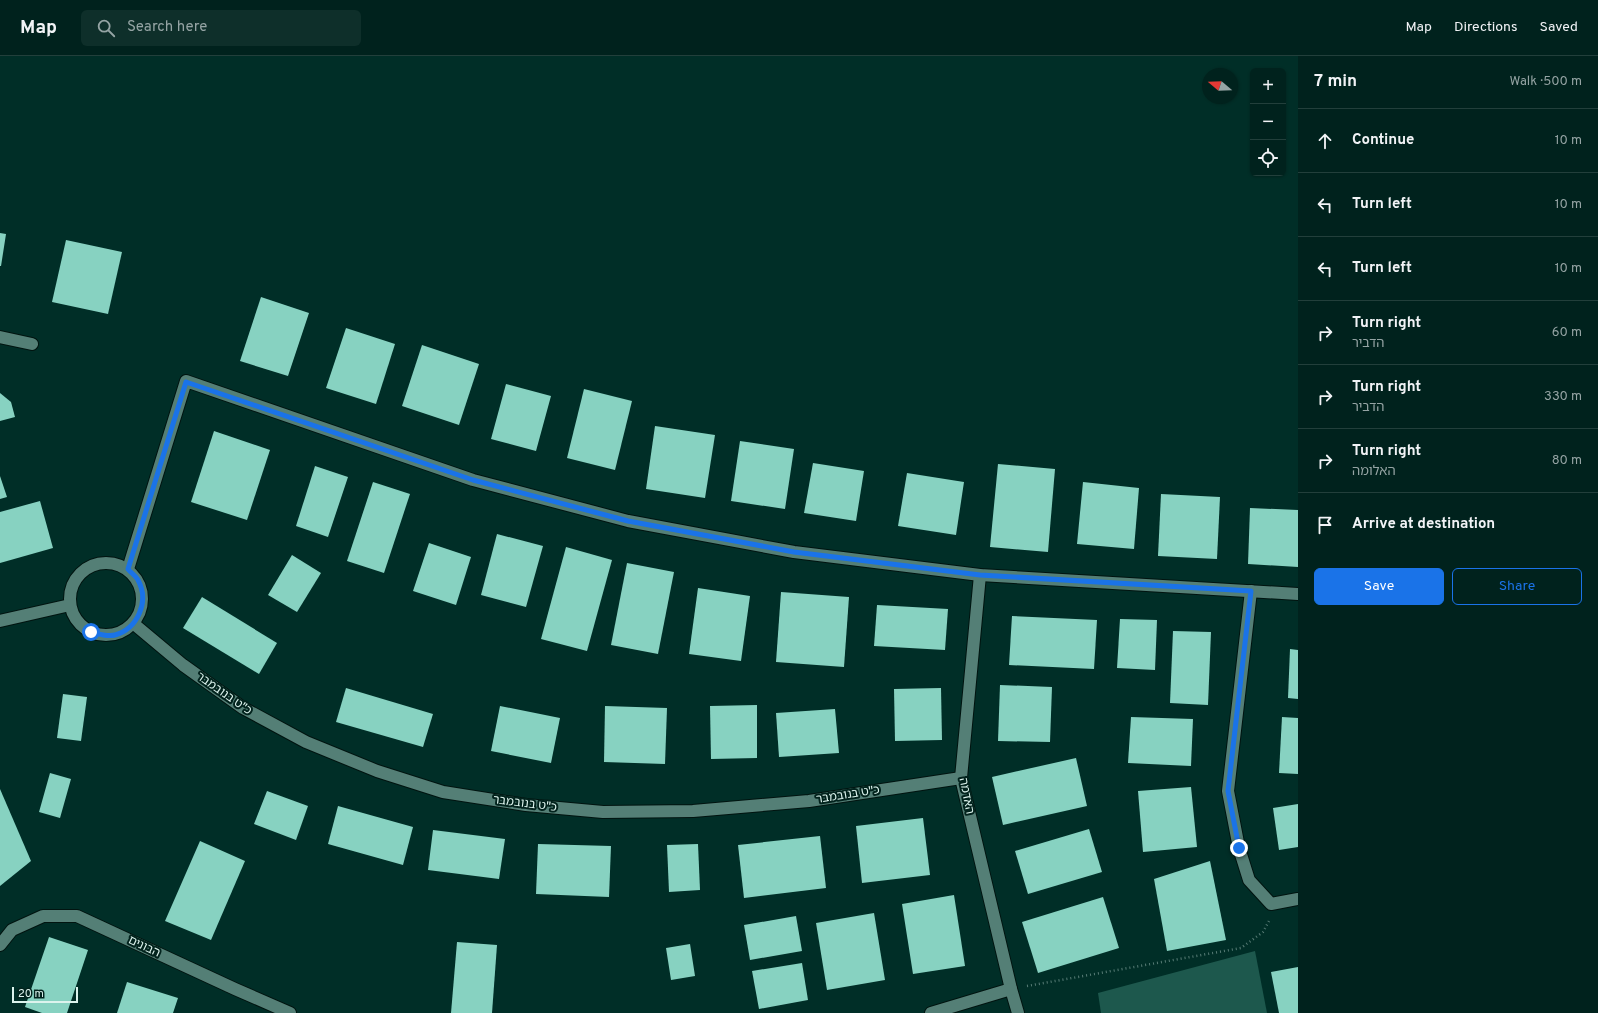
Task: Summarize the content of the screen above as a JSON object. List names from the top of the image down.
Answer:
{
  "streets": {
    "street": ["כ\"ט בנובמבר", "האדמה", "הבונים"]
  },
  "crossings": [
    ["כ\"ט בנובמבר", "האדמה"]
  ],
  "scale_bar": "20 m",
  "north": "left",
  "page": {
    "header": "Map",
    "search": "Search here",
    "nav": ["Map", "Directions", "Saved"],
    "heading": ["7 min", "Walk · 500 m"],
    "map_buttons": ["+", "−"],
    "list": [
      ["Continue", "10 m"],
      ["Turn left", "10 m"],
      ["Turn left", "10 m"],
      ["Turn right", "הדביר", "60 m"],
      ["Turn right", "הדביר", "330 m"],
      ["Turn right", "האלומה", "80 m"],
      "Arrive at destination"
    ],
    "buttons": ["Save", "Share"],
    "scale": "20 m"
  }
}
